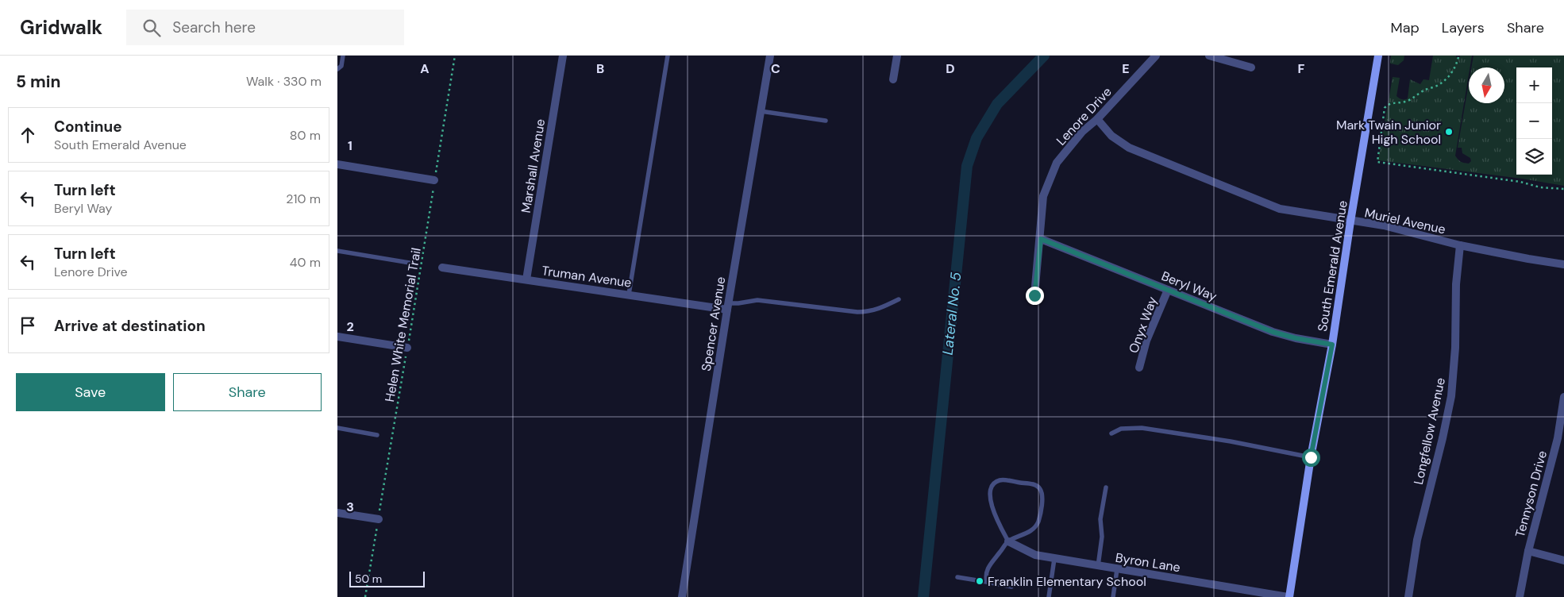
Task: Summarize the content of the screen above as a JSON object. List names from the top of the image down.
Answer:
{
  "streets": {
    "street": [
      "Lenore Drive",
      "Marshall Avenue",
      "Muriel Avenue",
      "South Emerald Avenue",
      "Truman Avenue",
      "Beryl Way",
      "Spencer Avenue",
      "Onyx Way",
      "Longfellow Avenue",
      "Tennyson Drive",
      "Byron Lane"
    ],
    "path": ["Helen White Memorial Trail"]
  },
  "crossings": [
    ["Lenore Drive", "Muriel Avenue"],
    ["Lenore Drive", "Beryl Way"],
    ["Marshall Avenue", "Truman Avenue"],
    ["Muriel Avenue", "South Emerald Avenue"],
    ["Muriel Avenue", "Longfellow Avenue"],
    ["South Emerald Avenue", "Beryl Way"],
    ["South Emerald Avenue", "Byron Lane"],
    ["Truman Avenue", "Spencer Avenue"],
    ["Beryl Way", "Onyx Way"]
  ],
  "water": ["Lateral No. 5"],
  "places": ["Mark Twain Junior High School", "Franklin Elementary School"],
  "scale_bar": "50 m",
  "north": "bottom",
  "page": {
    "header": "Gridwalk",
    "search": "Search here",
    "nav": ["Map", "Layers", "Share"],
    "heading": ["5 min", "Walk · 330 m"],
    "map_buttons": ["+", "−"],
    "list": [
      ["Continue", "South Emerald Avenue", "80 m"],
      ["Turn left", "Beryl Way", "210 m"],
      ["Turn left", "Lenore Drive", "40 m"],
      "Arrive at destination"
    ],
    "buttons": ["Save", "Share"],
    "scale": "50 m"
  },
  "grid": {
    "columns": [
      "A",
      "B",
      "C",
      "D",
      "E",
      "F"
    ],
    "rows": ["1", "2", "3"]
  }
}
